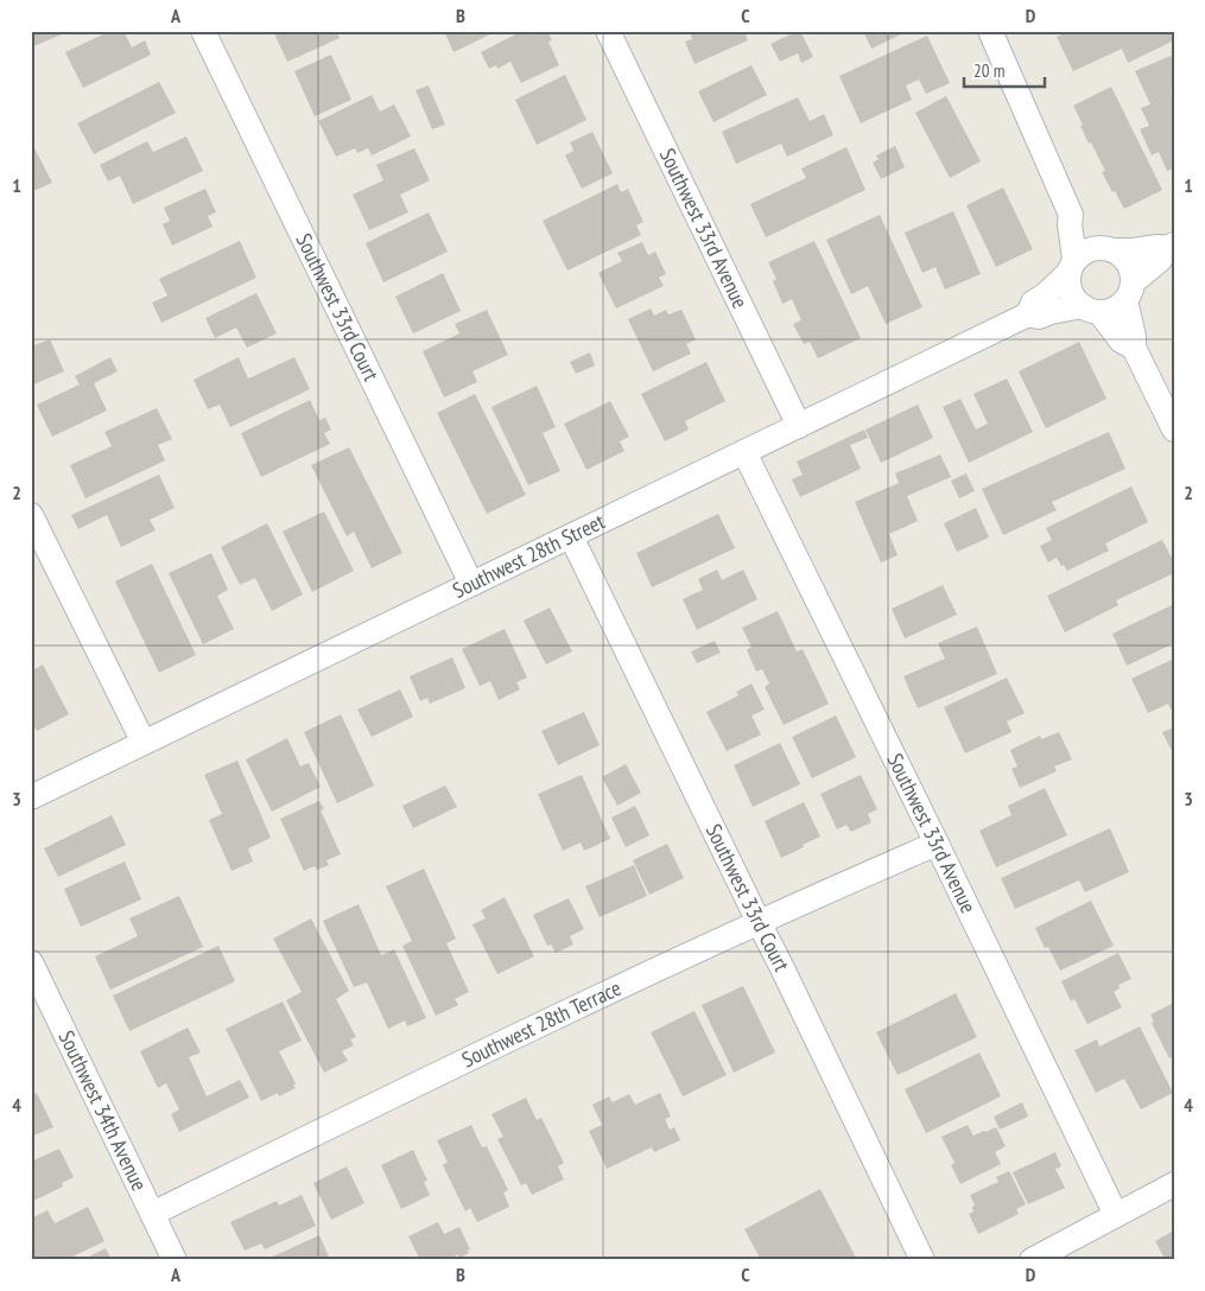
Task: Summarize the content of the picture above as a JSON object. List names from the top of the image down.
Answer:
{
  "streets": {
    "street": [
      "Southwest 33rd Avenue",
      "Southwest 33rd Court",
      "Southwest 28th Street",
      "Southwest 28th Terrace",
      "Southwest 34th Avenue"
    ]
  },
  "crossings": [
    ["Southwest 33rd Avenue", "Southwest 28th Street"],
    ["Southwest 33rd Avenue", "Southwest 28th Terrace"],
    ["Southwest 33rd Court", "Southwest 28th Street"],
    ["Southwest 33rd Court", "Southwest 28th Terrace"],
    ["Southwest 28th Terrace", "Southwest 34th Avenue"]
  ],
  "scale_bar": "20 m",
  "grid": {
    "columns": [
      "A",
      "B",
      "C",
      "D"
    ],
    "rows": [
      "1",
      "2",
      "3",
      "4"
    ]
  }
}
